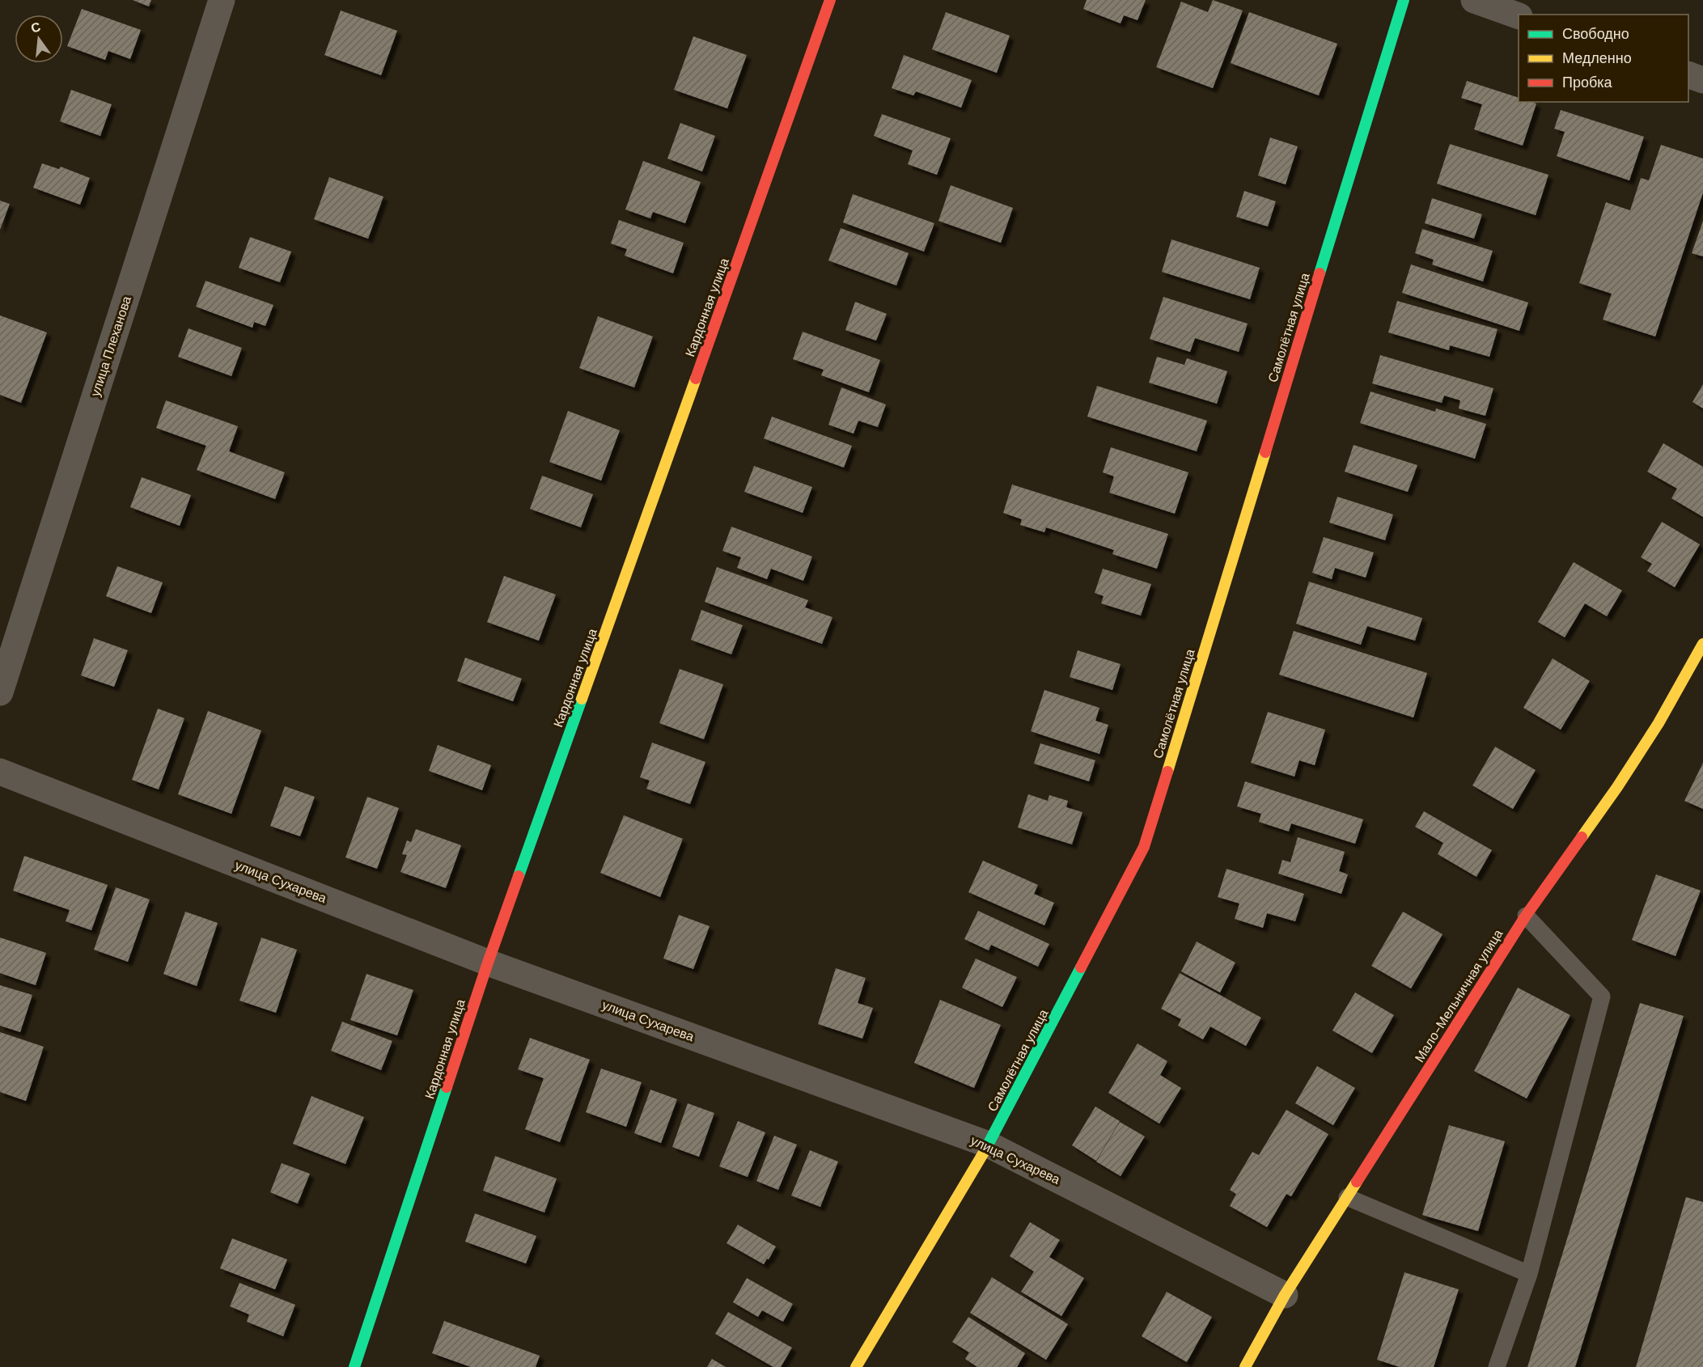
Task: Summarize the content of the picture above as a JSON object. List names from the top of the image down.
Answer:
{
  "streets": {
    "street": [
      "Кардонная улица",
      "Самолётная улица",
      "улица Плеханова",
      "улица Сухарева",
      "Мало-Мельничная улица"
    ]
  },
  "crossings": [
    ["Кардонная улица", "улица Сухарева"],
    ["Самолётная улица", "улица Сухарева"],
    ["улица Сухарева", "Мало-Мельничная улица"]
  ],
  "legend": ["Свободно", "Медленно", "Пробка"],
  "north": "top"
}
